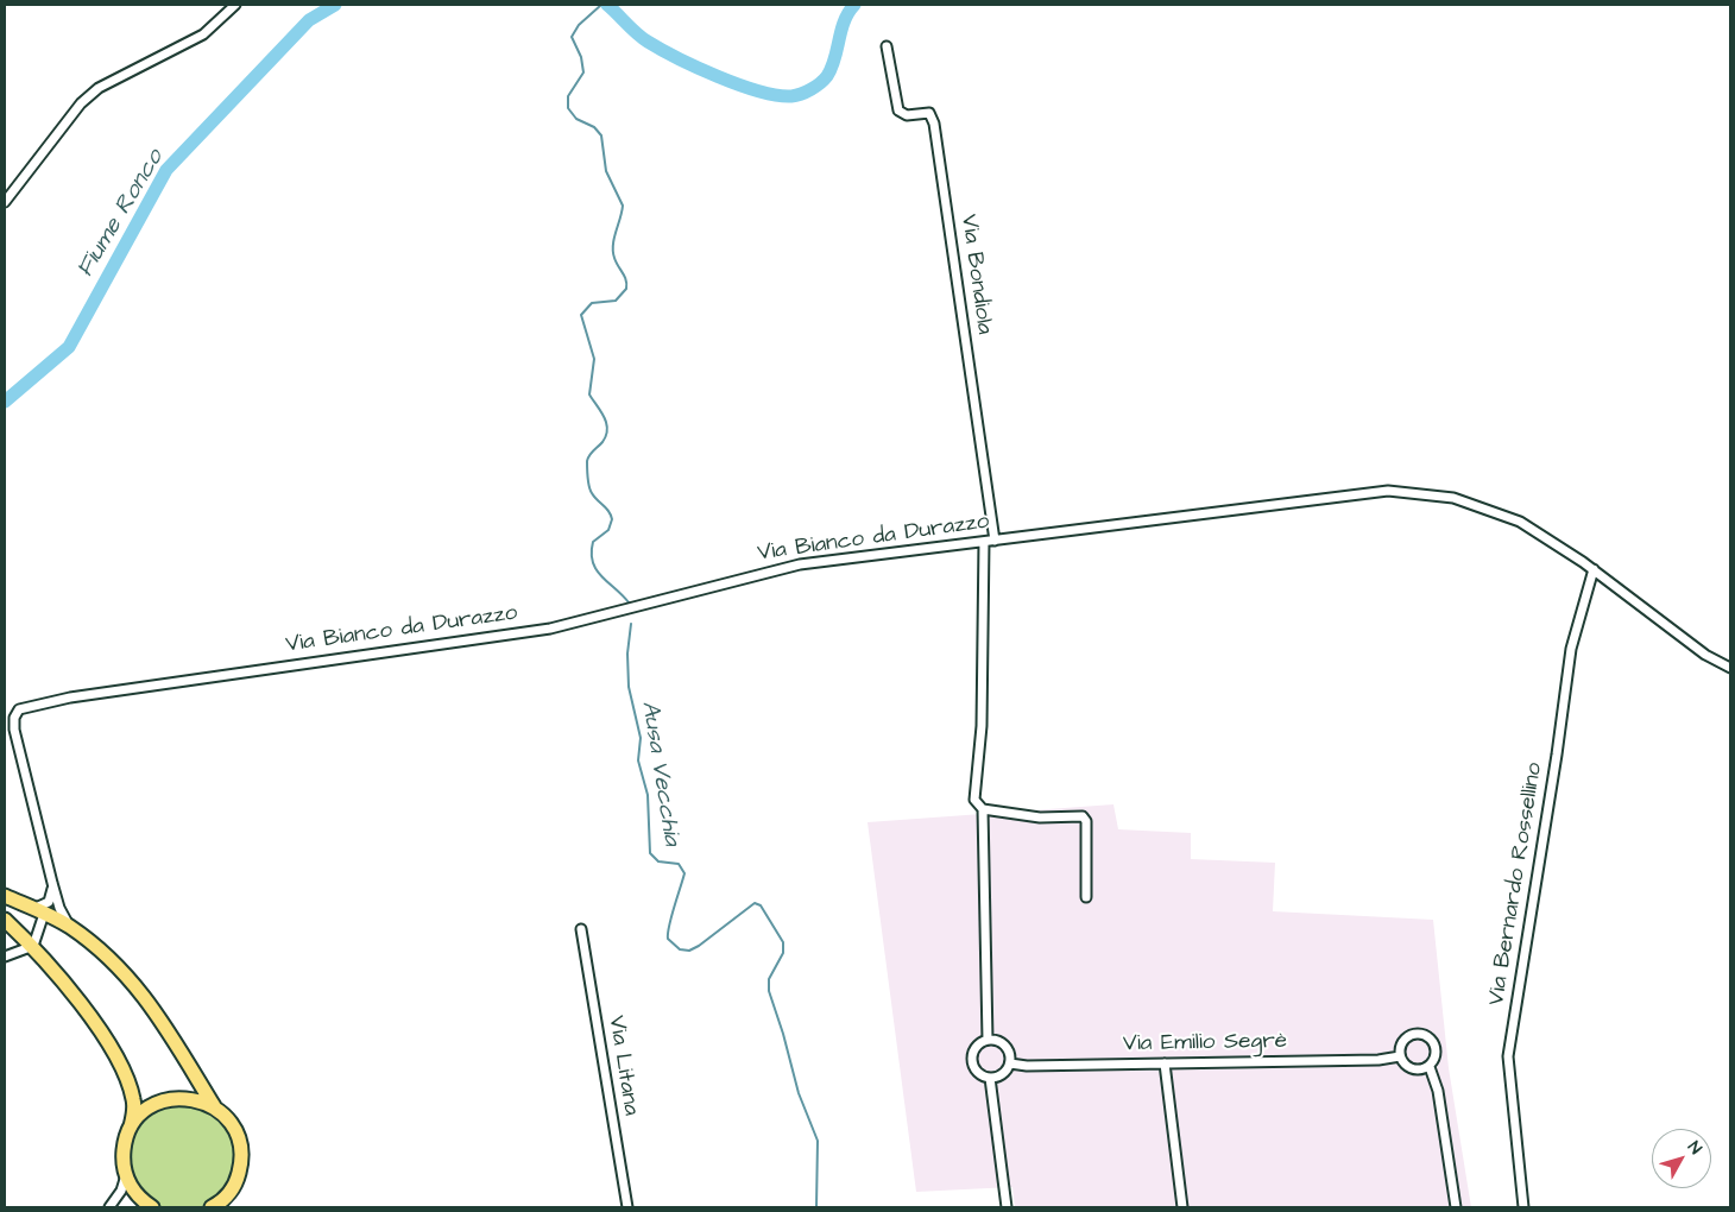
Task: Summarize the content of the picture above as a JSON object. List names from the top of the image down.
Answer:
{
  "streets": {
    "street": [
      "Via Bondiola",
      "Via Bianco da Durazzo",
      "Via Bernardo Rossellino",
      "Via Emilio Segrè",
      "Via Litana"
    ]
  },
  "crossings": [
    ["Via Bondiola", "Via Bianco da Durazzo"],
    ["Via Bianco da Durazzo", "Via Bernardo Rossellino"]
  ],
  "water": ["Fiume Ronco", "Ausa Vecchia"],
  "north": "top right"
}
